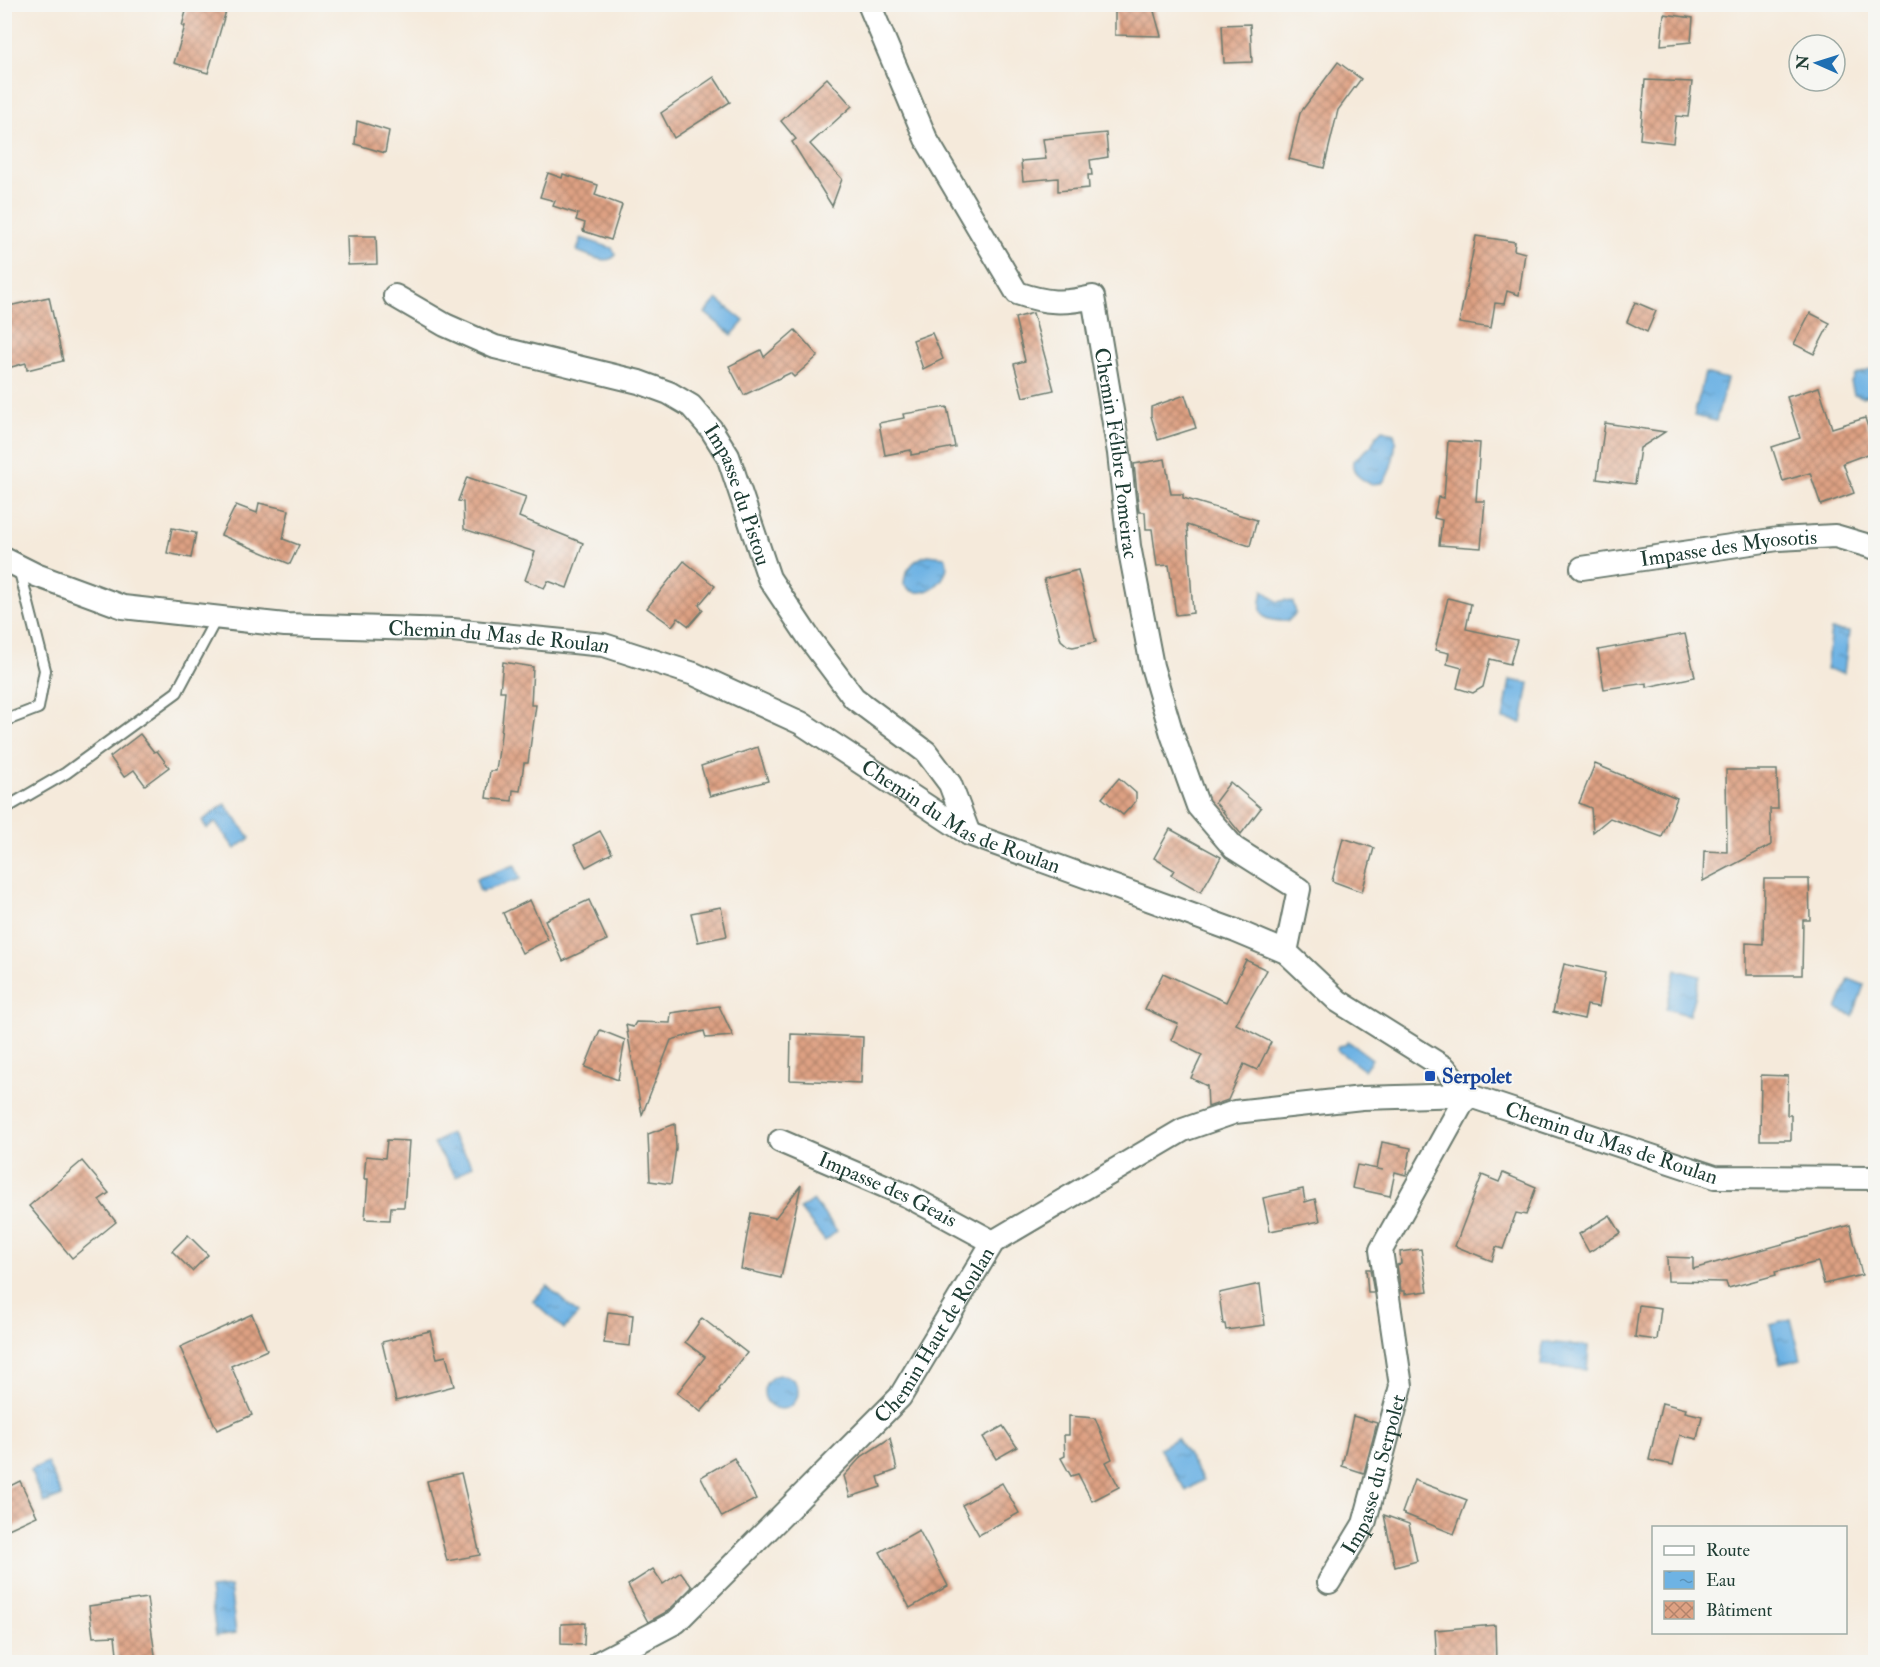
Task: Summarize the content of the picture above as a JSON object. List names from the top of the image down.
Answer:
{
  "streets": {
    "street": [
      "Chemin Félibre Pomeirac",
      "Impasse du Pistou",
      "Impasse des Myosotis",
      "Chemin du Mas de Roulan",
      "Impasse des Geais",
      "Chemin Haut de Roulan",
      "Impasse du Serpolet"
    ]
  },
  "crossings": [
    ["Chemin Félibre Pomeirac", "Chemin du Mas de Roulan"],
    ["Impasse du Pistou", "Chemin du Mas de Roulan"],
    ["Chemin du Mas de Roulan", "Chemin Haut de Roulan"],
    ["Chemin du Mas de Roulan", "Impasse du Serpolet"],
    ["Impasse des Geais", "Chemin Haut de Roulan"],
    ["Chemin Haut de Roulan", "Impasse du Serpolet"]
  ],
  "places": {
    "transit": ["Serpolet"]
  },
  "legend": ["Route", "Eau", "Bâtiment"],
  "north": "left"
}
